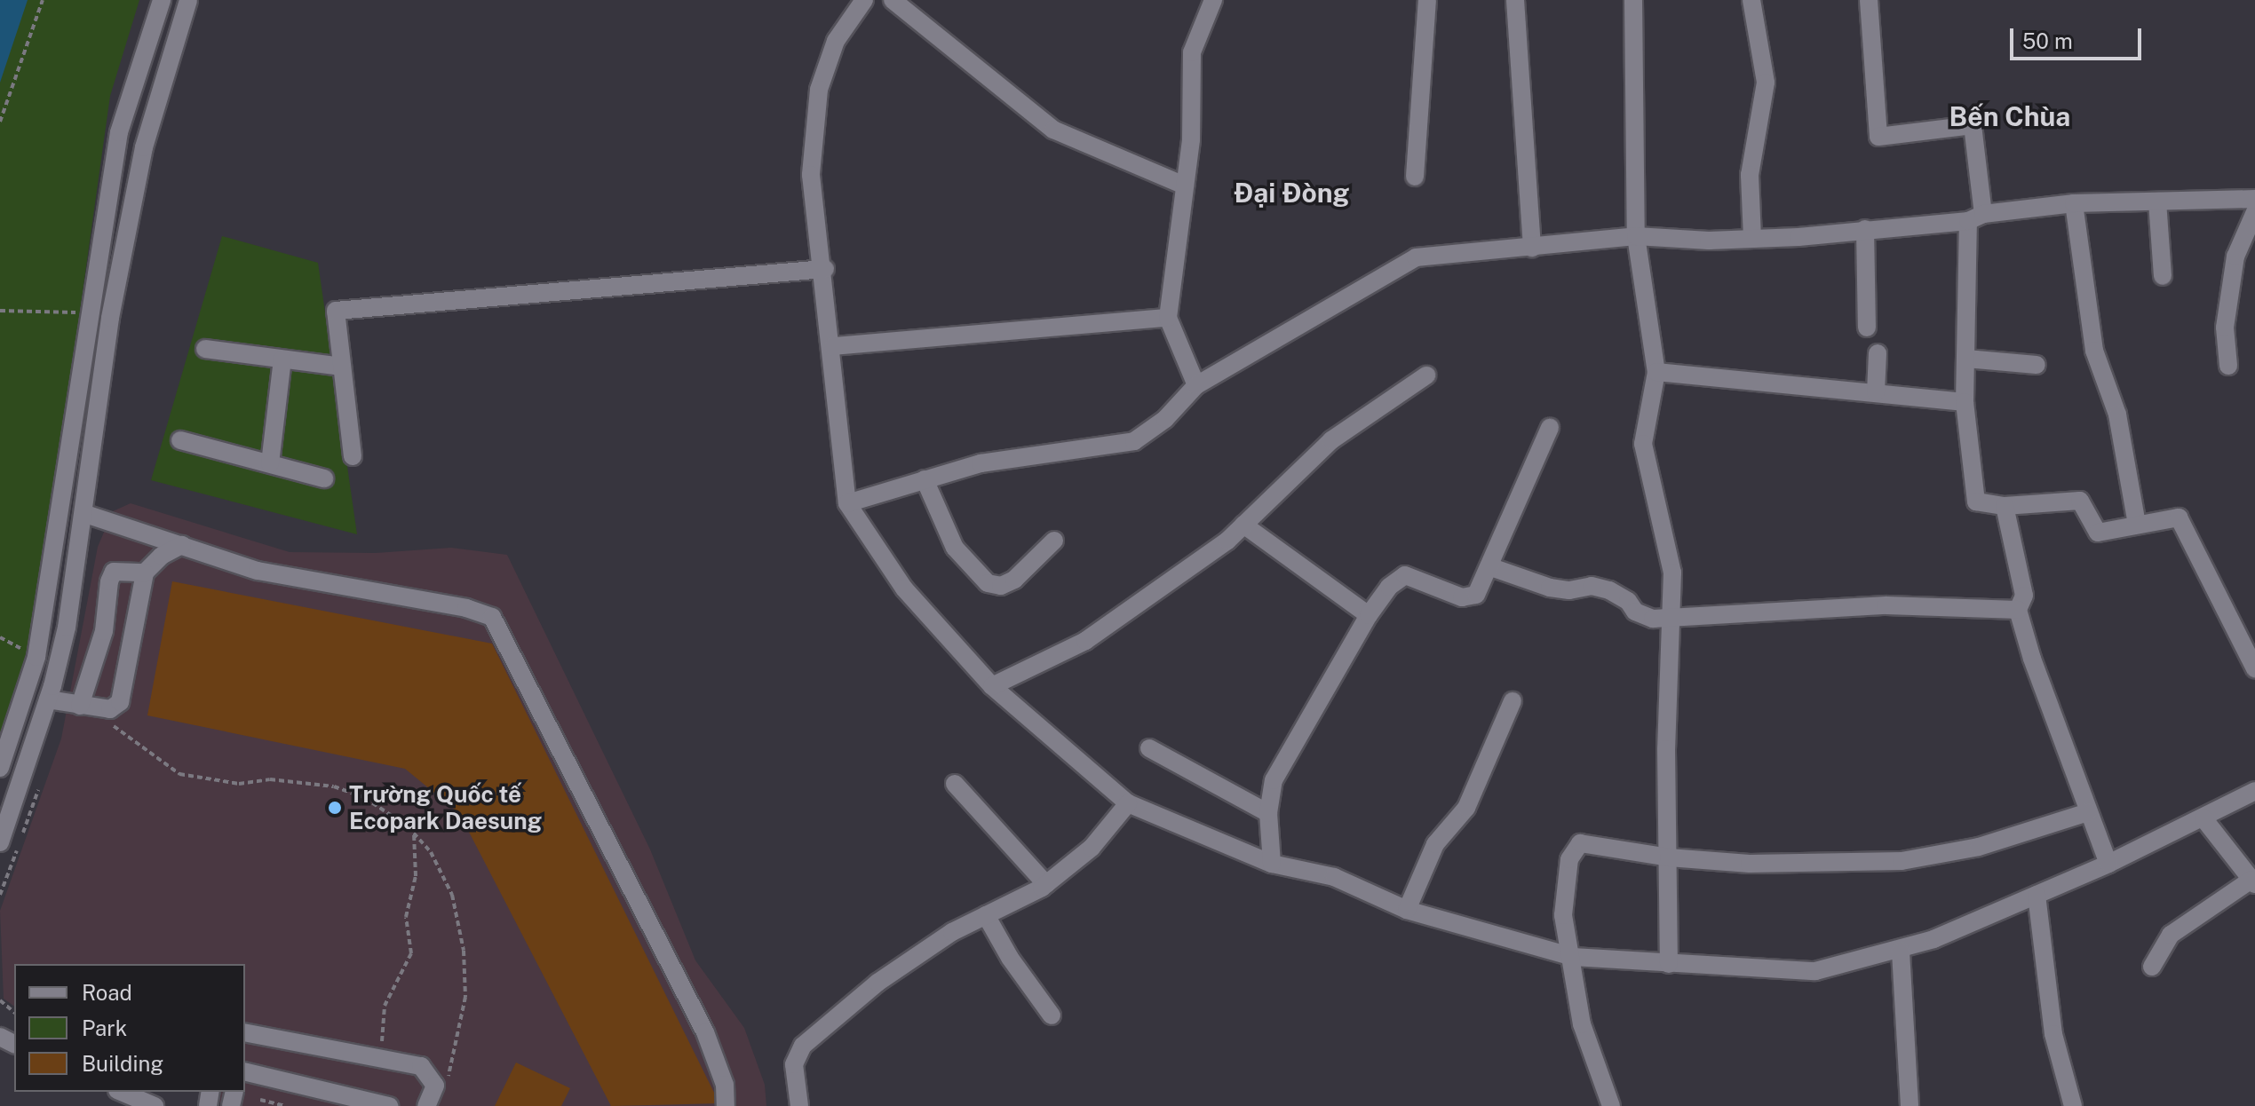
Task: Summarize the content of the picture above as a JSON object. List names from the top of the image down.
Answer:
{
  "districts": ["Bến Chùa", "Đại Đòng"],
  "places": ["Trường Quốc tế Ecopark Daesung"],
  "legend": ["Road", "Park", "Building"],
  "scale_bar": "50 m"
}
